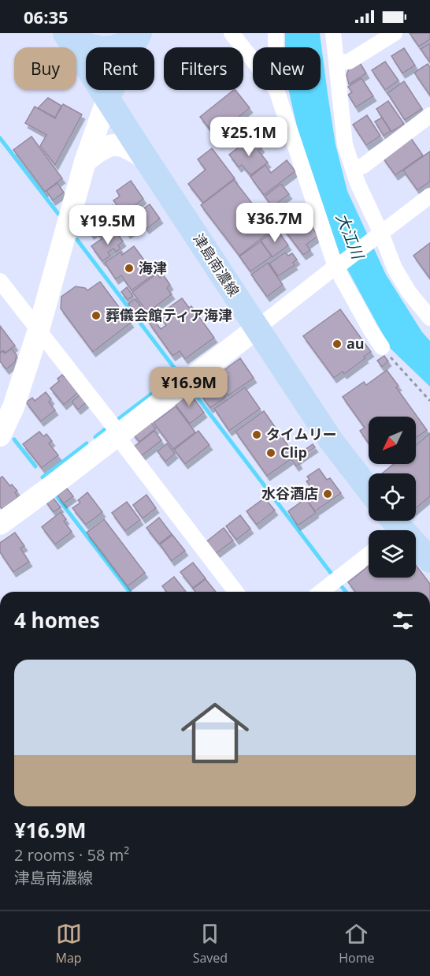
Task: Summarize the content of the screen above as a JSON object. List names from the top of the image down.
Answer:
{
  "streets": {
    "main road": ["津島南濃線"]
  },
  "water": ["大江川"],
  "places": [
    "海津",
    "葬儀会館ティア海津",
    "au",
    "タイムリー",
    "Clip",
    "水谷酒店"
  ],
  "north": "bottom left",
  "page": {
    "status": "06:35",
    "chip": [
      "Buy",
      "Rent",
      "Filters",
      "New"
    ],
    "price": [
      "¥25.1M",
      "¥36.7M",
      "¥19.5M",
      "¥16.9M"
    ],
    "heading": "4 homes",
    "list": [
      {
        "name": "¥16.9M",
        "note": "2 rooms · 58 m² · 津島南濃線"
      }
    ],
    "tabs": ["Map", "Saved", "Home"]
  }
}
